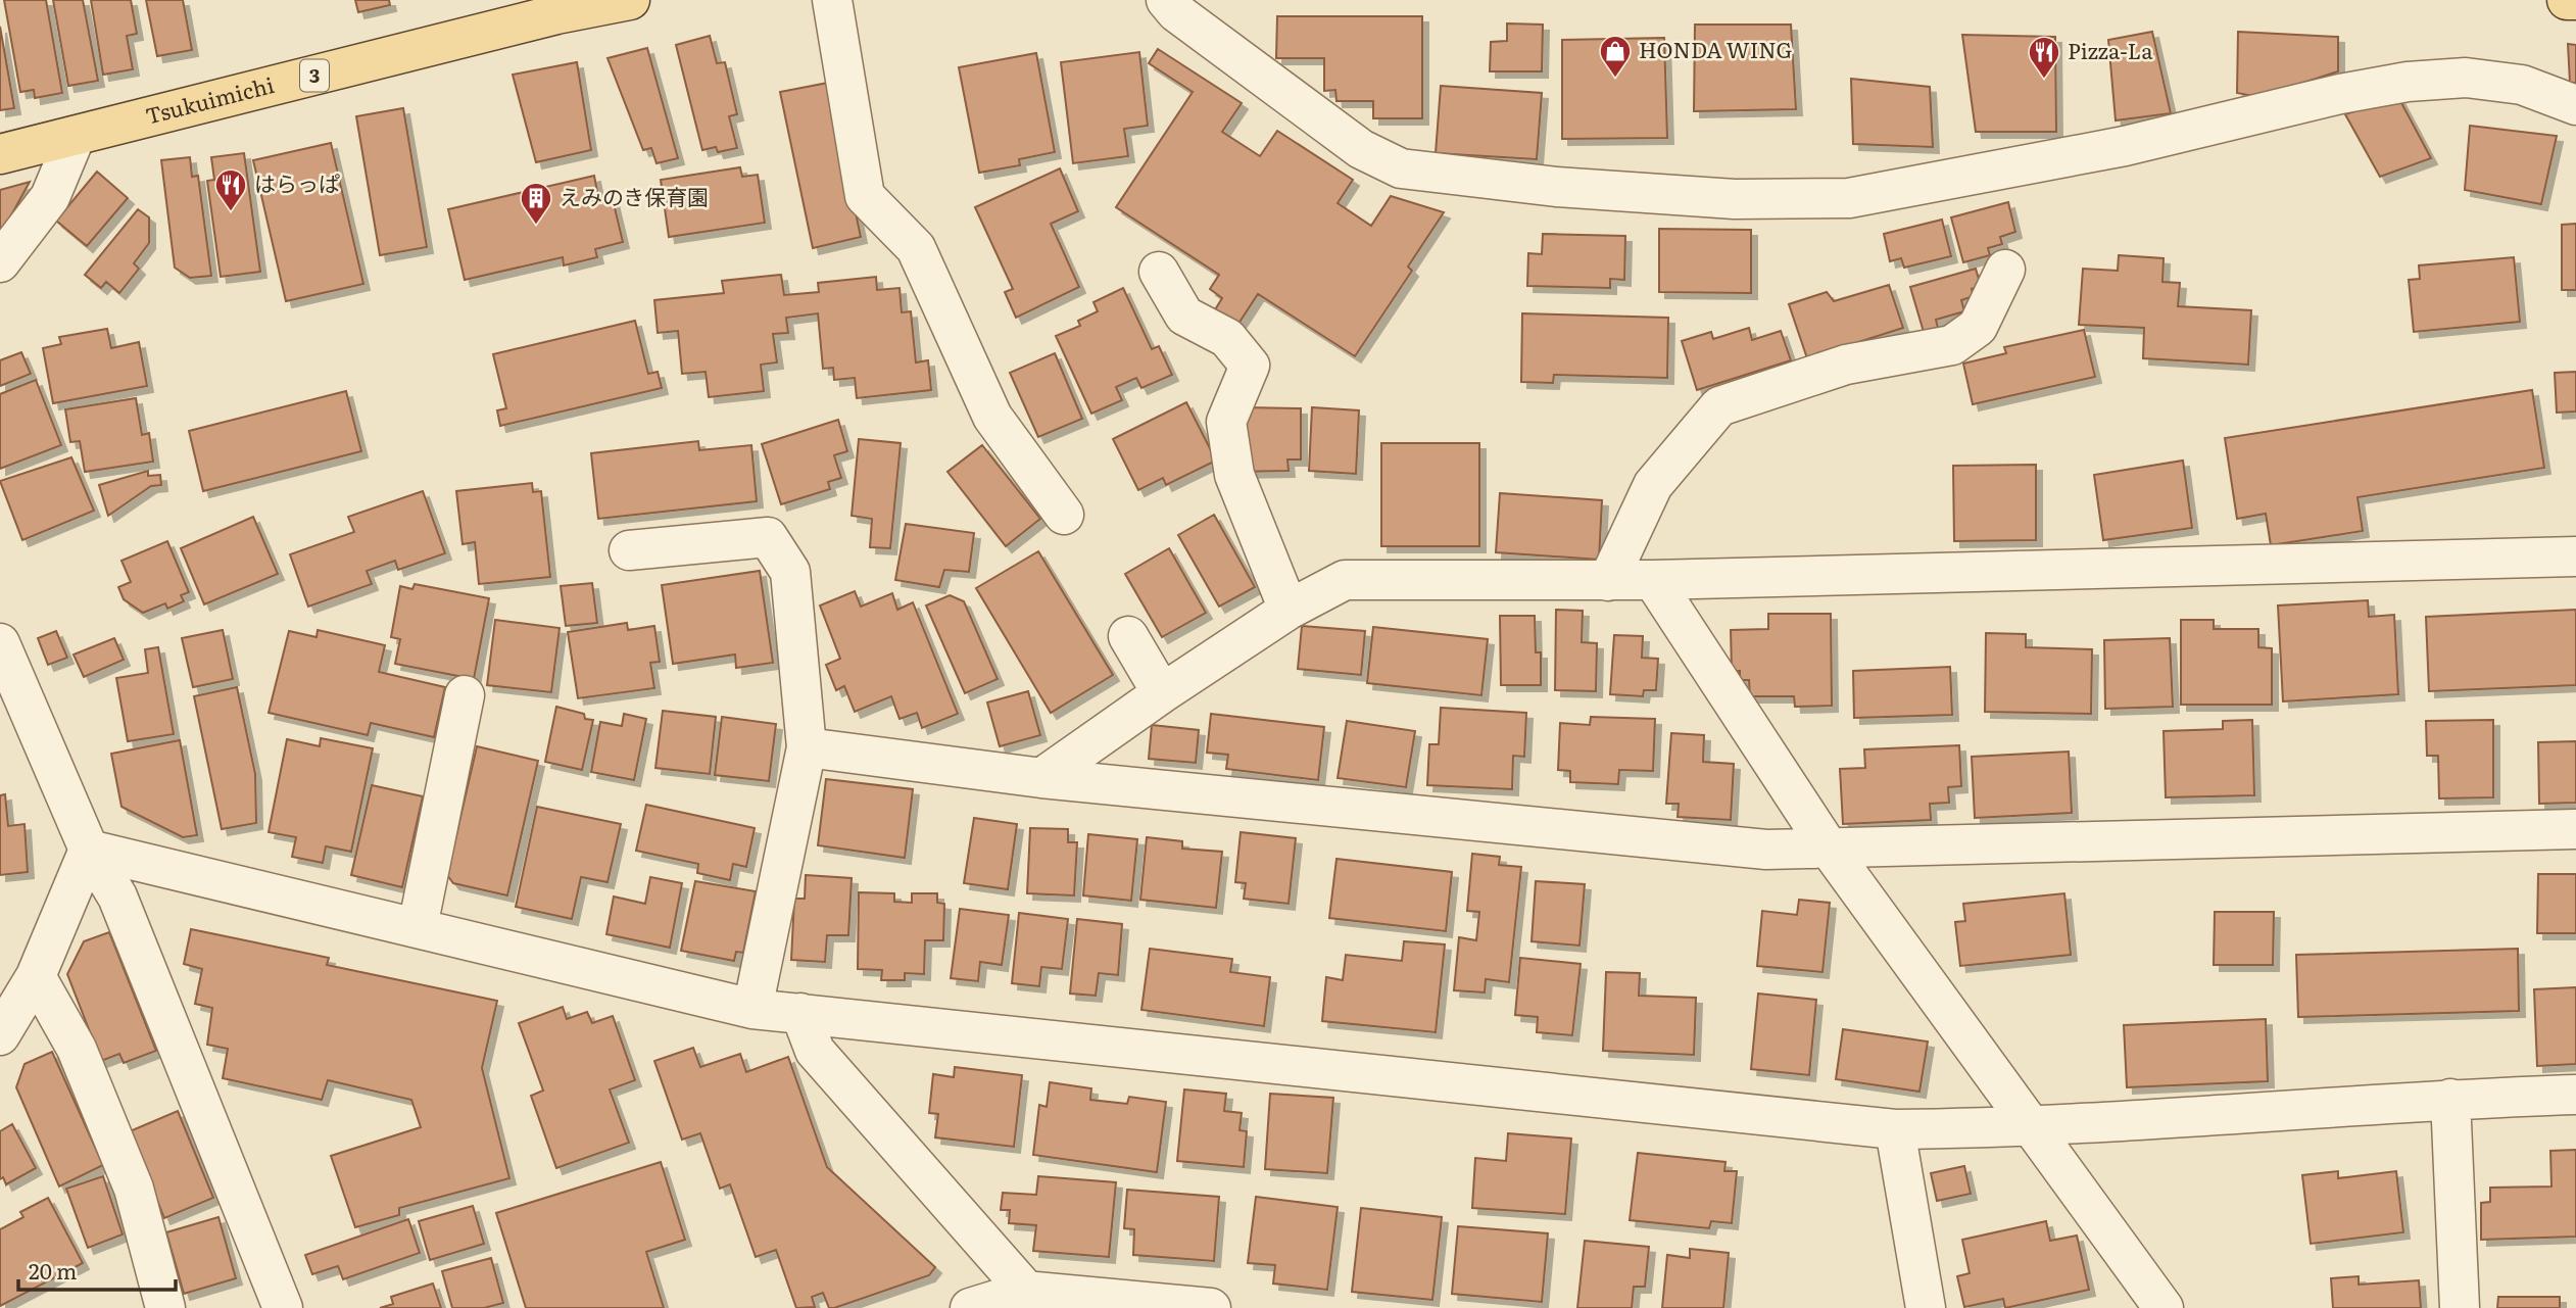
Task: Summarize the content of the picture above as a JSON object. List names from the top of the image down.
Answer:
{
  "streets": {
    "main road": ["3", "Tsukuimichi"]
  },
  "places": {
    "shop": ["HONDA WING"],
    "restaurant": ["Pizza-La", "はらっぱ"],
    "building": ["えみのき保育園"]
  },
  "scale_bar": "20 m"
}
